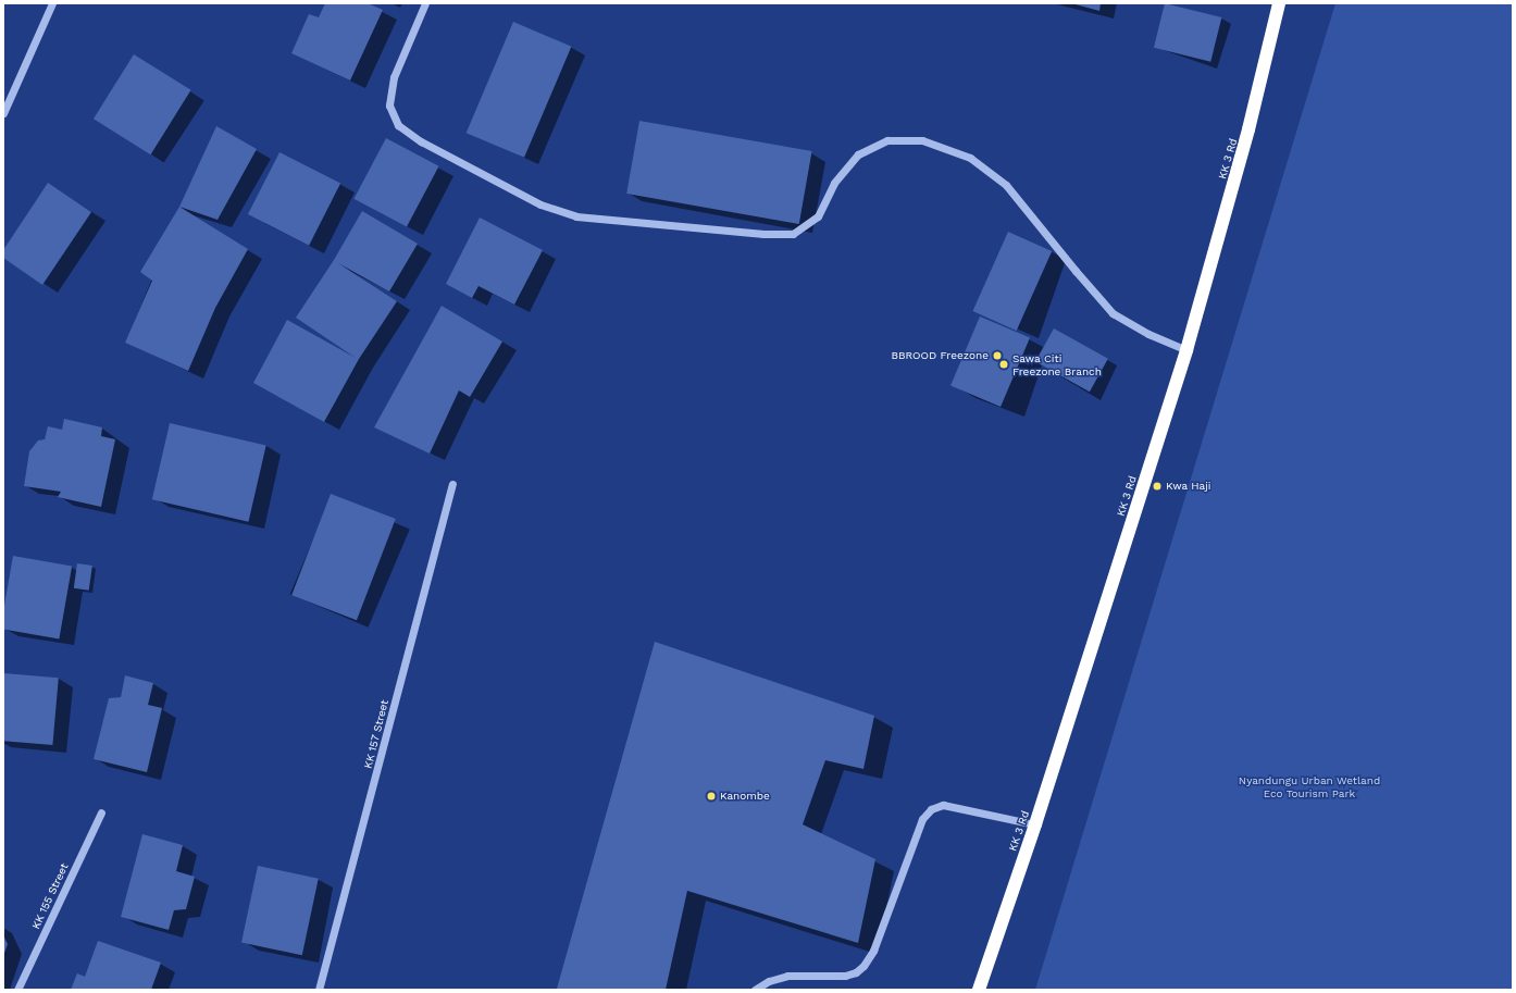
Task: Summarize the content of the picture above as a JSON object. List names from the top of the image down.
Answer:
{
  "streets": {
    "highway": ["KK 3 Rd"],
    "street": ["KK 157 Street", "KK 155 Street"]
  },
  "parks": ["Nyandungu Urban Wetland Eco Tourism Park"],
  "places": [
    "BBROOD Freezone",
    "Sawa Citi Freezone Branch",
    "Kwa Haji",
    "Kanombe"
  ]
}
